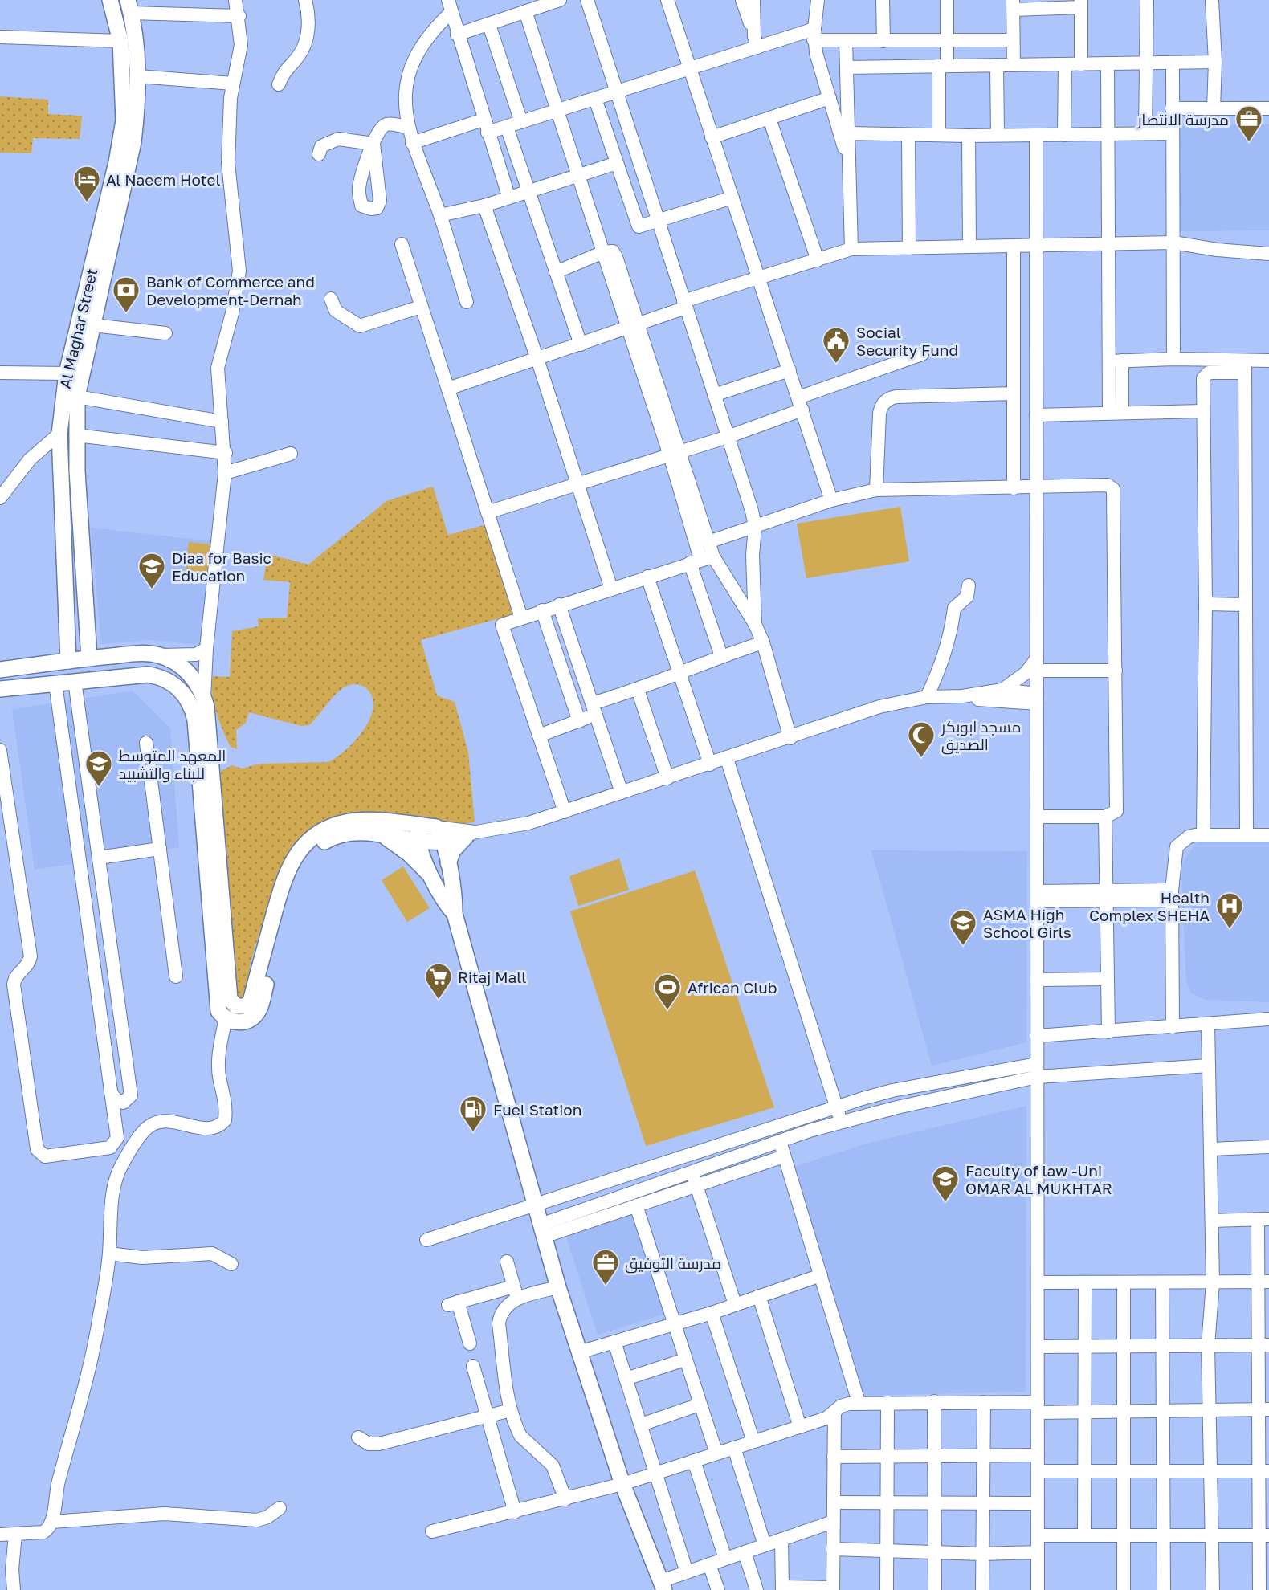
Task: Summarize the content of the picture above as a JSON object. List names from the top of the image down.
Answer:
{
  "streets": {
    "main road": ["Al Maghar Street"]
  },
  "places": {
    "office": ["مدرسة الانتصار", "مدرسة التوفيق"],
    "hotel": ["Al Naeem Hotel"],
    "bank": ["Bank of Commerce and Development-Dernah"],
    "public building": ["Social Security Fund"],
    "school or university": [
      "Diaa for Basic Education",
      "المعهد المتوسط للبناء والتشييد",
      "ASMA High School Girls",
      "Faculty of law -Uni OMAR AL MUKHTAR"
    ],
    "mosque": ["مسجد ابوبكر الصديق"],
    "hospital": ["Health Complex SHEHA"],
    "supermarket": ["Ritaj Mall"],
    "sports": ["African Club"],
    "fuel station": ["Fuel Station"]
  }
}
